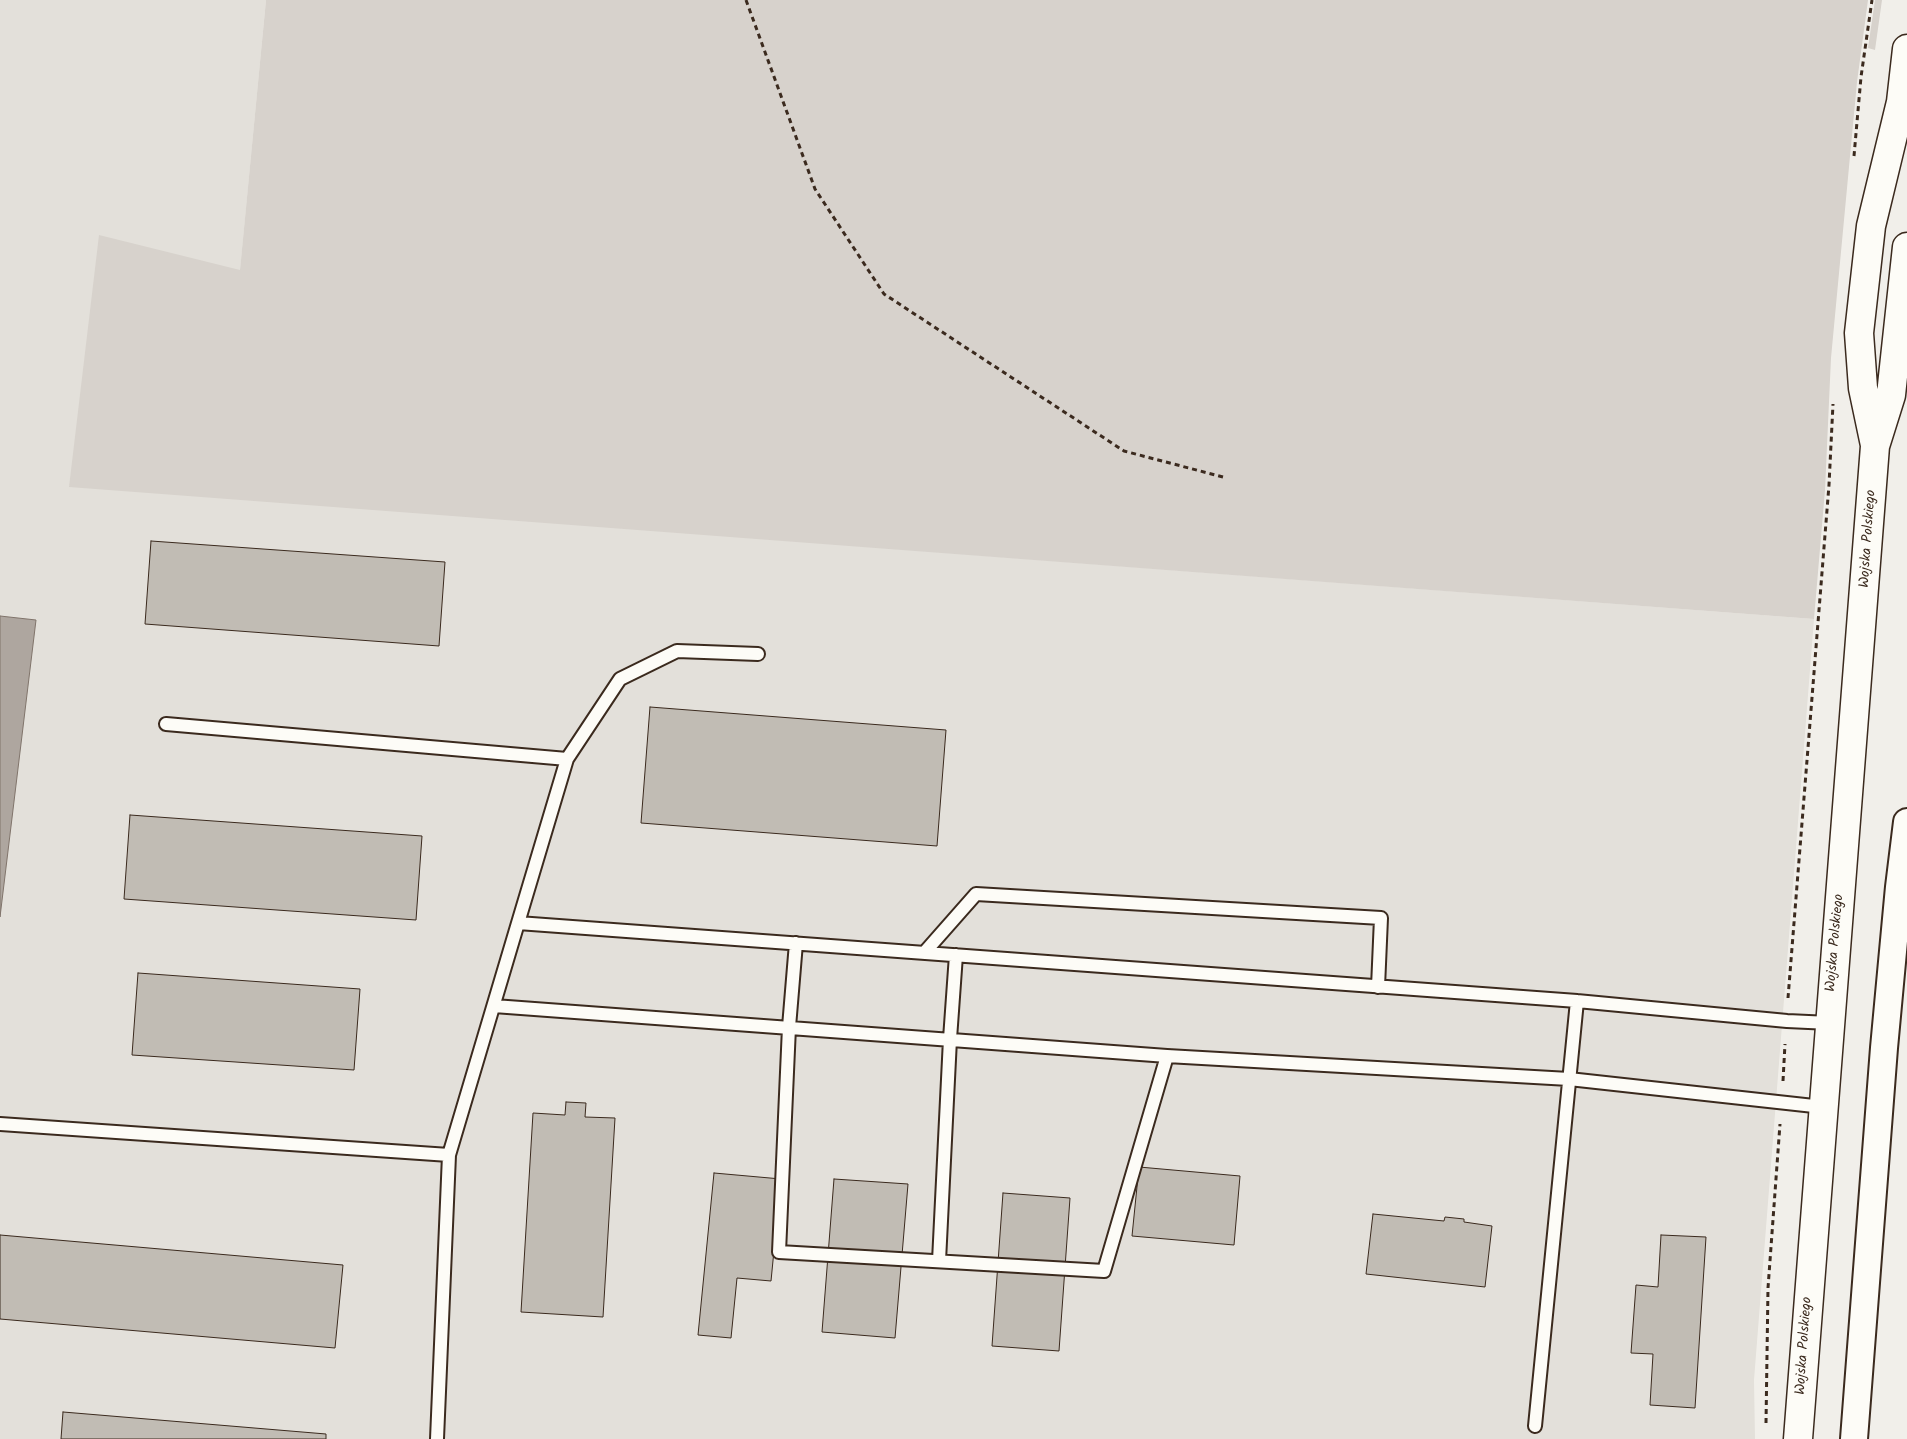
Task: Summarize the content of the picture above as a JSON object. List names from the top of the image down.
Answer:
{
  "streets": {
    "main road": ["Wojska Polskiego"]
  }
}
